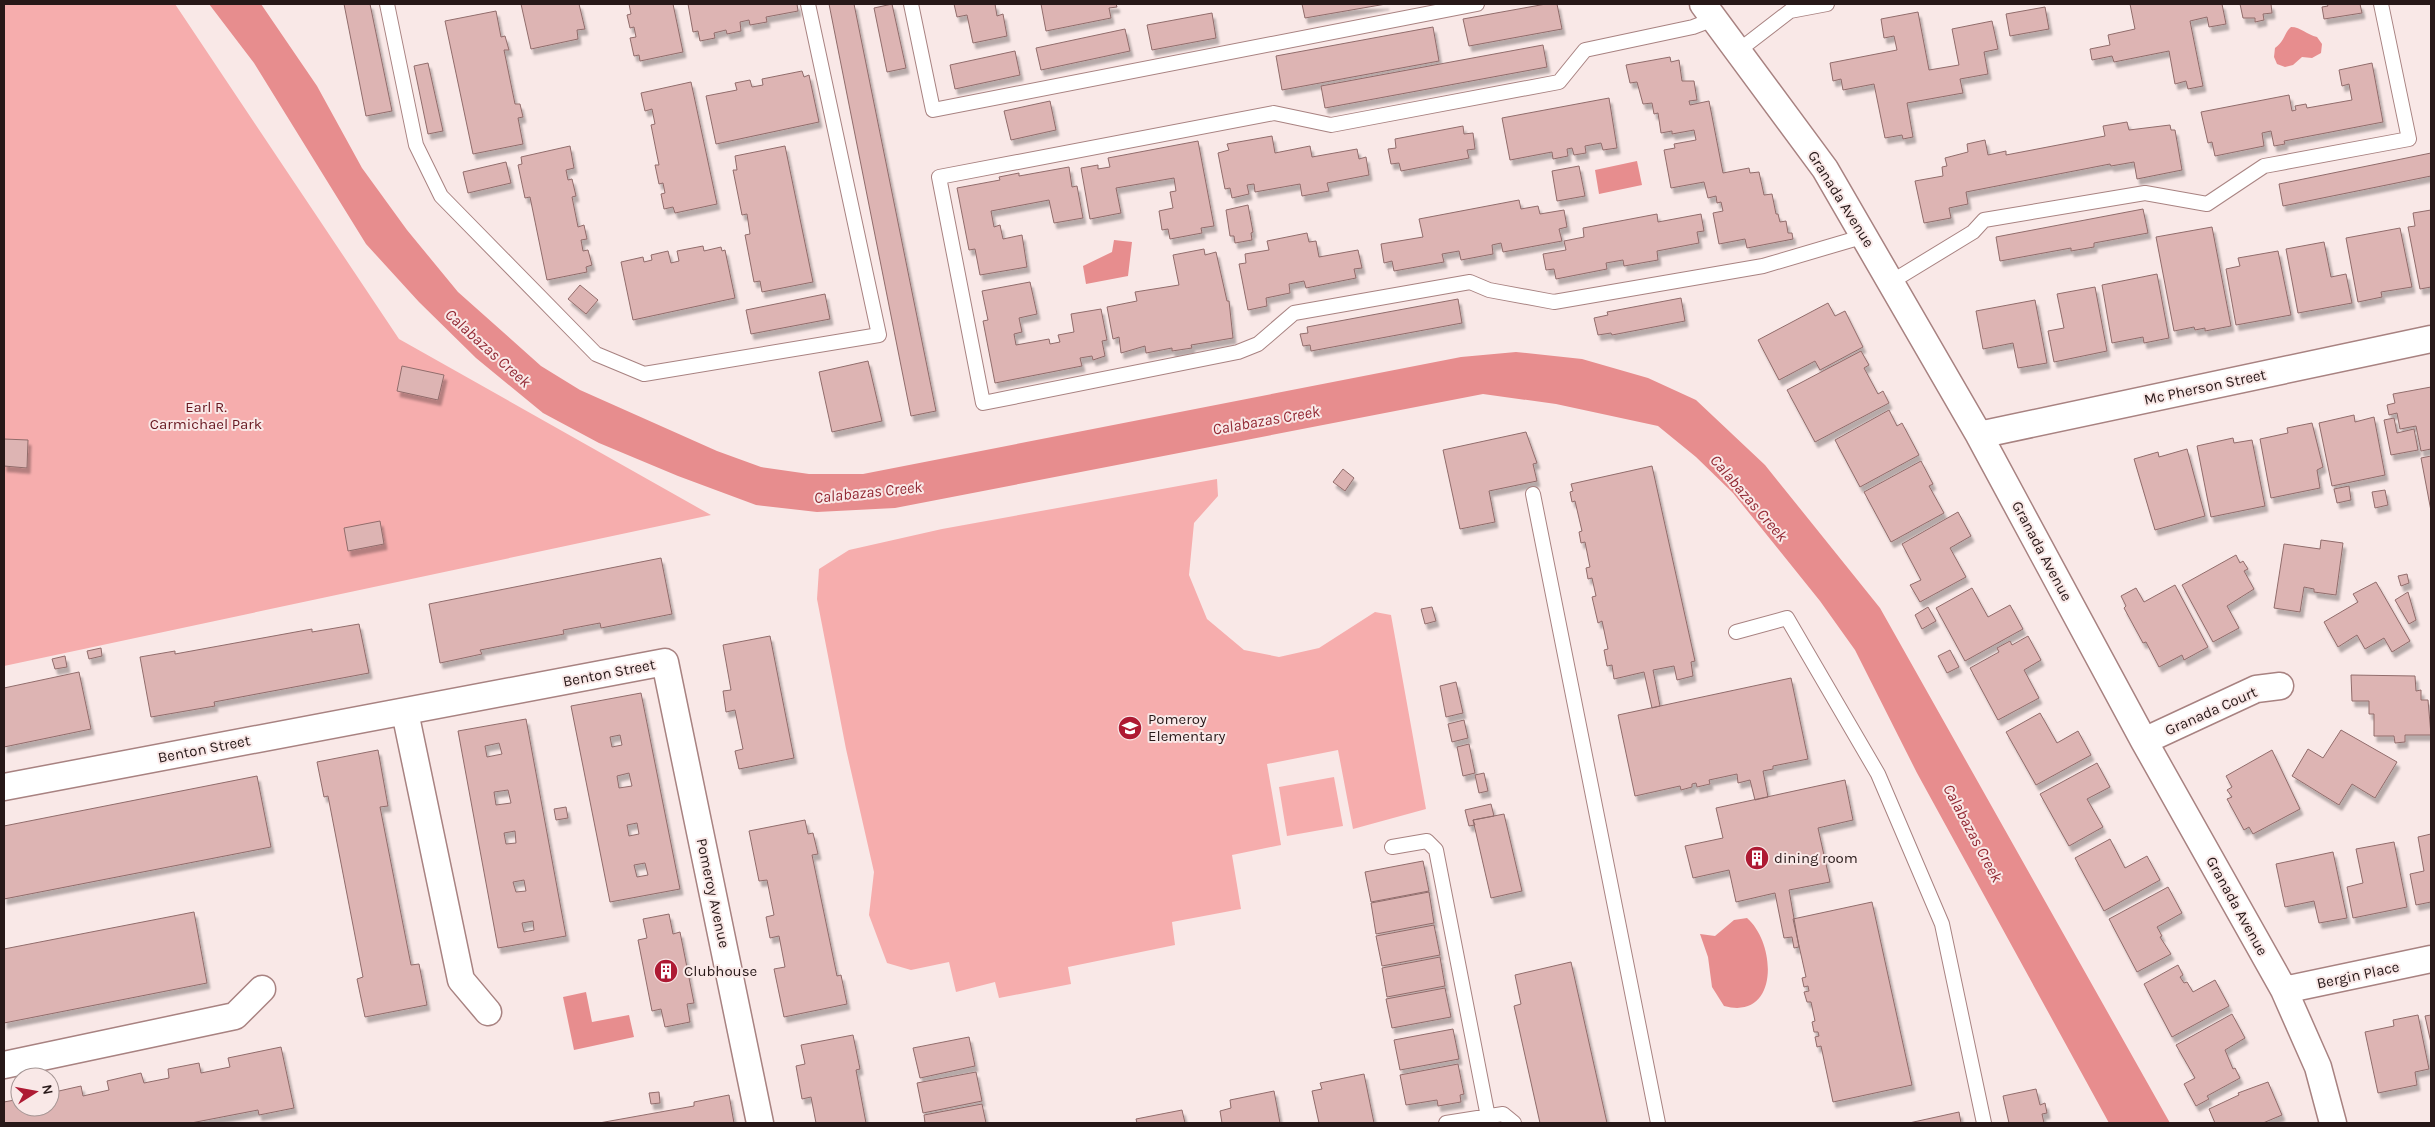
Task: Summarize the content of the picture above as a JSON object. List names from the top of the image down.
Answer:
{
  "streets": {
    "street": [
      "Granada Avenue",
      "Mc Pherson Street",
      "Benton Street",
      "Granada Court",
      "Pomeroy Avenue",
      "Bergin Place"
    ]
  },
  "crossings": [
    ["Granada Avenue", "Mc Pherson Street"],
    ["Granada Avenue", "Granada Court"],
    ["Granada Avenue", "Bergin Place"],
    ["Benton Street", "Pomeroy Avenue"]
  ],
  "water": ["Calabazas Creek"],
  "parks": ["Earl R. Carmichael Park"],
  "places": {
    "school or university": ["Pomeroy Elementary"],
    "building": ["dining room", "Clubhouse"]
  },
  "north": "right"
}
